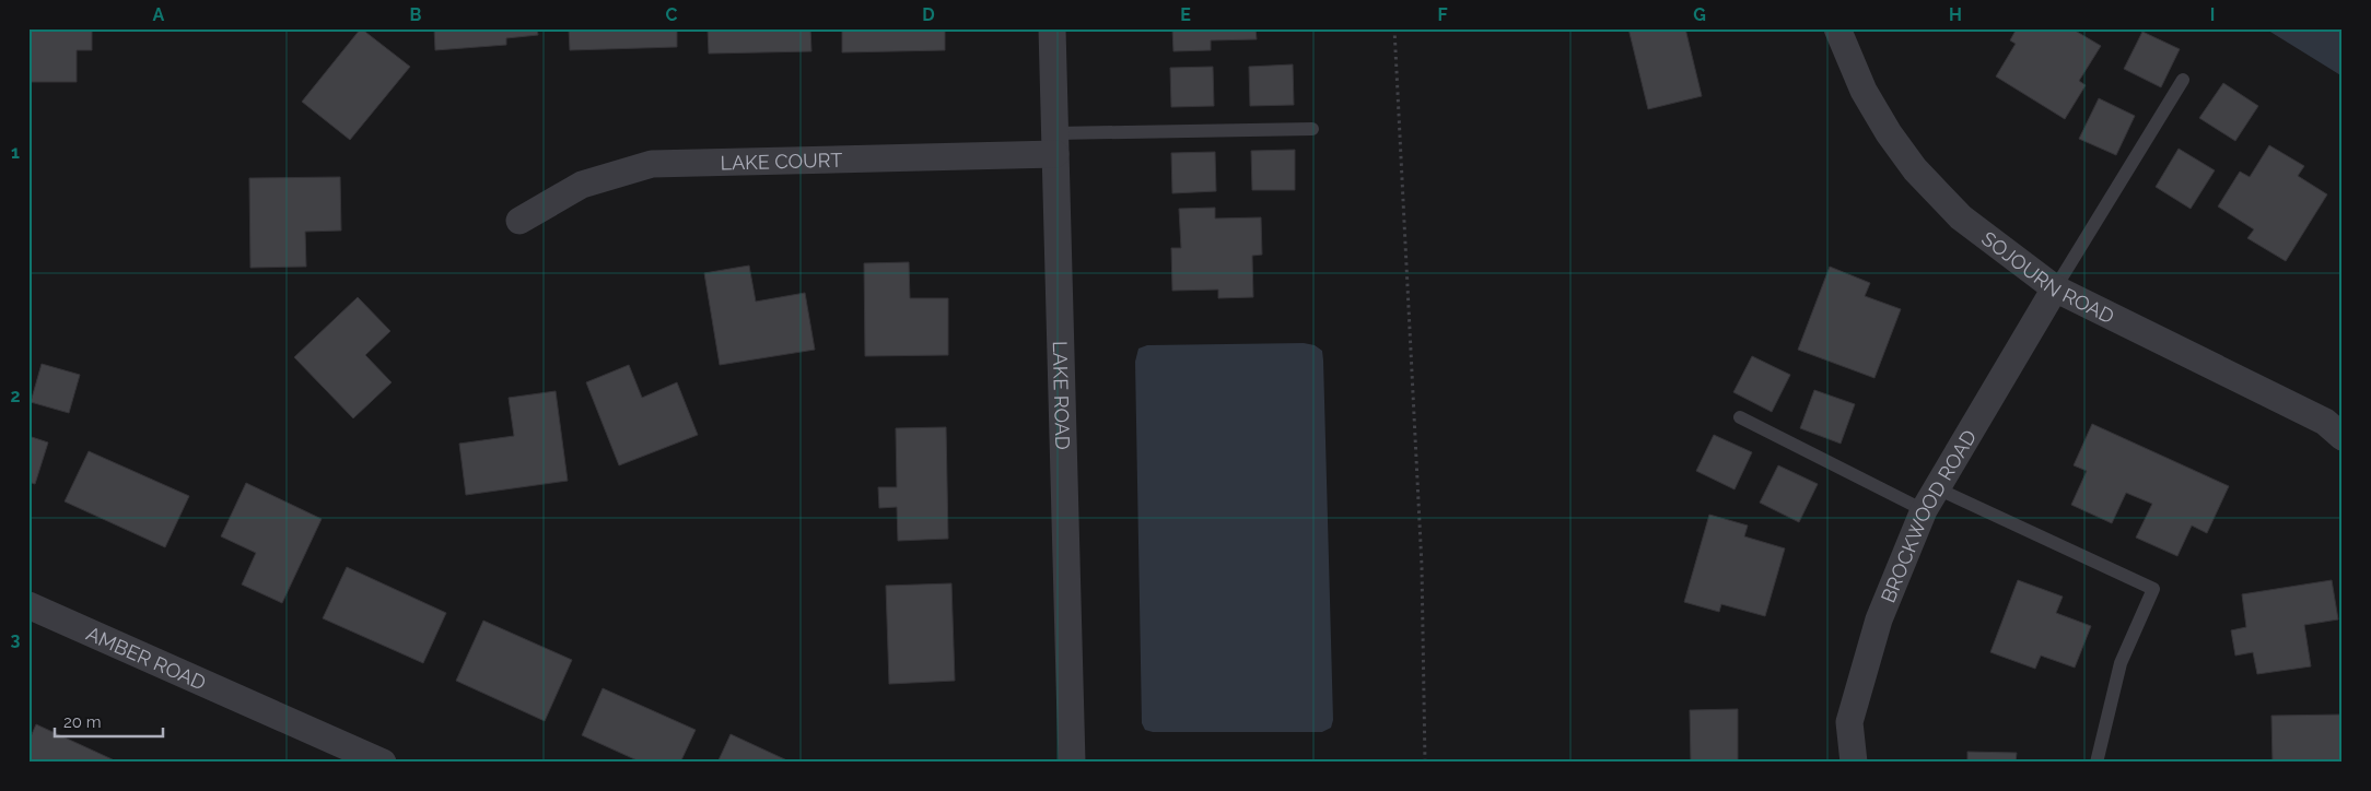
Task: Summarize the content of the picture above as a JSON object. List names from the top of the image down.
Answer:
{
  "streets": {
    "street": [
      "LAKE COURT",
      "SOJOURN ROAD",
      "LAKE ROAD",
      "BROCKWOOD ROAD",
      "AMBER ROAD"
    ]
  },
  "crossings": [
    ["LAKE COURT", "LAKE ROAD"],
    ["SOJOURN ROAD", "BROCKWOOD ROAD"]
  ],
  "scale_bar": "20 m",
  "grid": {
    "columns": [
      "A",
      "B",
      "C",
      "D",
      "E",
      "F",
      "G",
      "H",
      "I"
    ],
    "rows": ["1", "2", "3"]
  }
}
